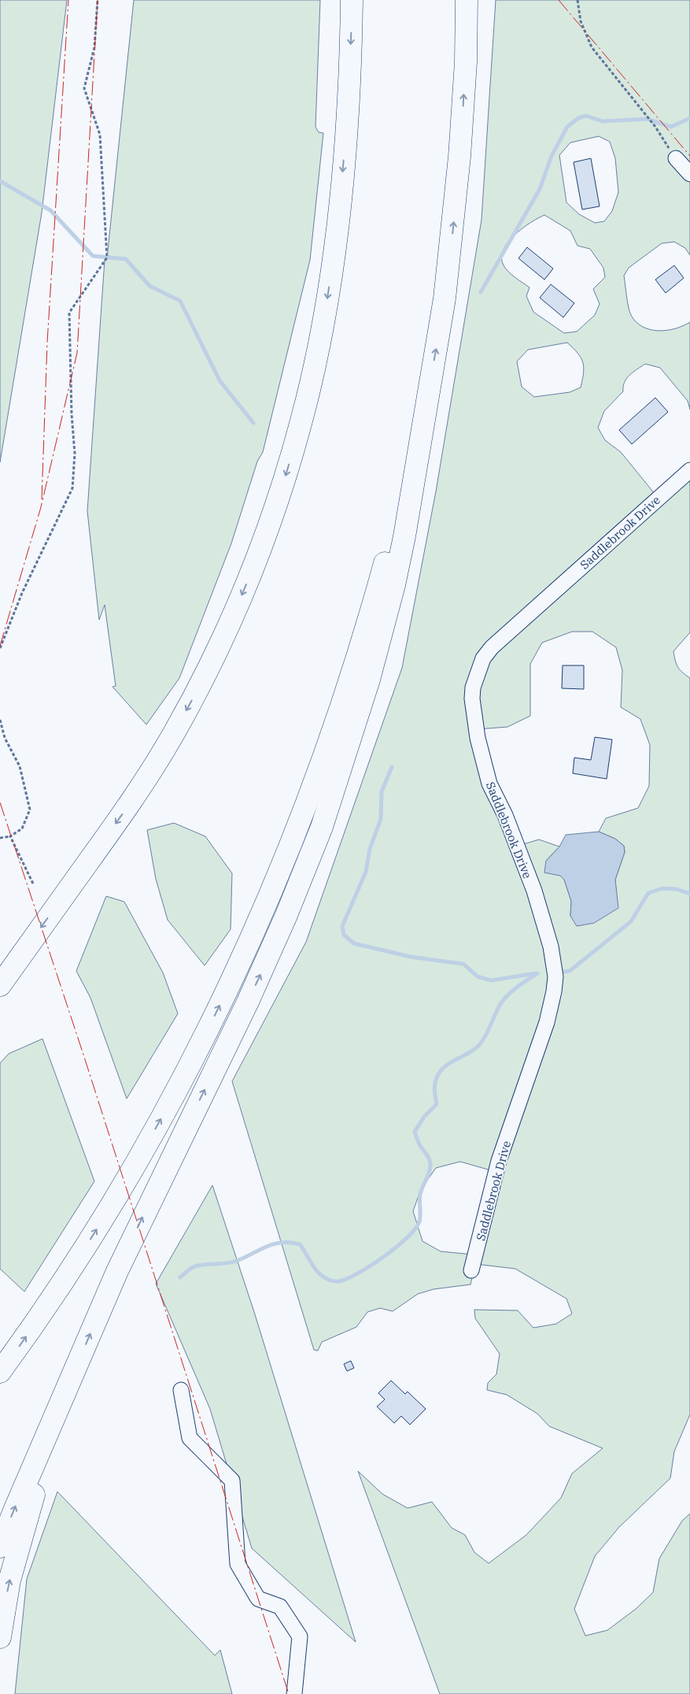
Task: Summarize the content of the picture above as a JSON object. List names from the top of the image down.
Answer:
{
  "streets": {
    "street": ["Saddlebrook Drive"]
  }
}
